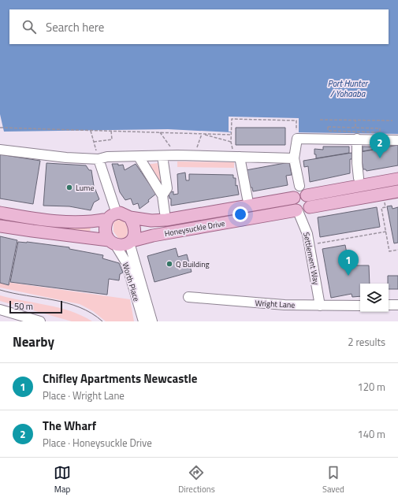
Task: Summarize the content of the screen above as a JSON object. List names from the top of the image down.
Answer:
{
  "streets": {
    "main road": ["Honeysuckle Drive"],
    "street": ["Settlement Way", "Worth Place", "Wright Lane"]
  },
  "crossings": [
    ["Honeysuckle Drive", "Settlement Way"],
    ["Honeysuckle Drive", "Worth Place"],
    ["Settlement Way", "Wright Lane"]
  ],
  "water": ["Port Hunter / Yohaaba"],
  "places": ["Lume", "Q Building"],
  "scale_bar": "50 m",
  "page": {
    "search": "Search here",
    "pins": ["2", "1"],
    "scale": "50 m",
    "heading": ["Nearby", "2 results"],
    "list": [
      {
        "mark": "1",
        "name": "Chifley Apartments Newcastle",
        "note": "Place · Wright Lane",
        "value": "120 m"
      },
      {
        "mark": "2",
        "name": "The Wharf",
        "note": "Place · Honeysuckle Drive",
        "value": "140 m"
      }
    ],
    "nav": ["Map", "Directions", "Saved"]
  }
}
